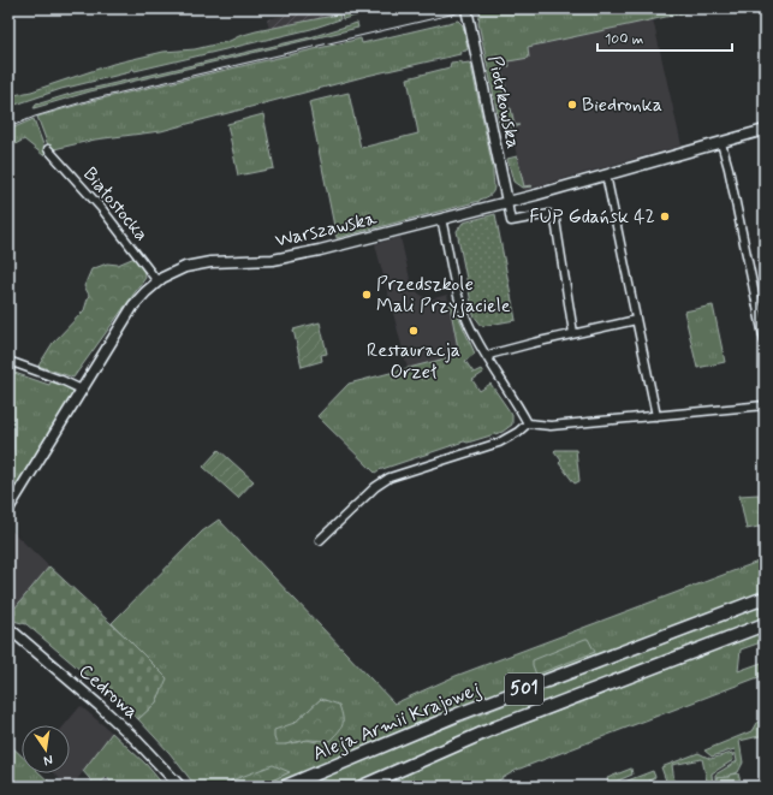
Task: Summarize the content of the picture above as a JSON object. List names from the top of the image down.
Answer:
{
  "streets": {
    "main road": ["501", "Aleja Armii Krajowej"],
    "street": [
      "Piotrkowska",
      "Białostocka",
      "Warszawska",
      "Cedrowa"
    ]
  },
  "crossings": [
    ["Piotrkowska", "Warszawska"],
    ["Białostocka", "Warszawska"]
  ],
  "places": [
    "Biedronka",
    "FUP Gdańsk 42",
    "Przedszkole Mali Przyjaciele",
    "Restauracja Orzeł"
  ],
  "scale_bar": "100 m",
  "north": "bottom"
}
